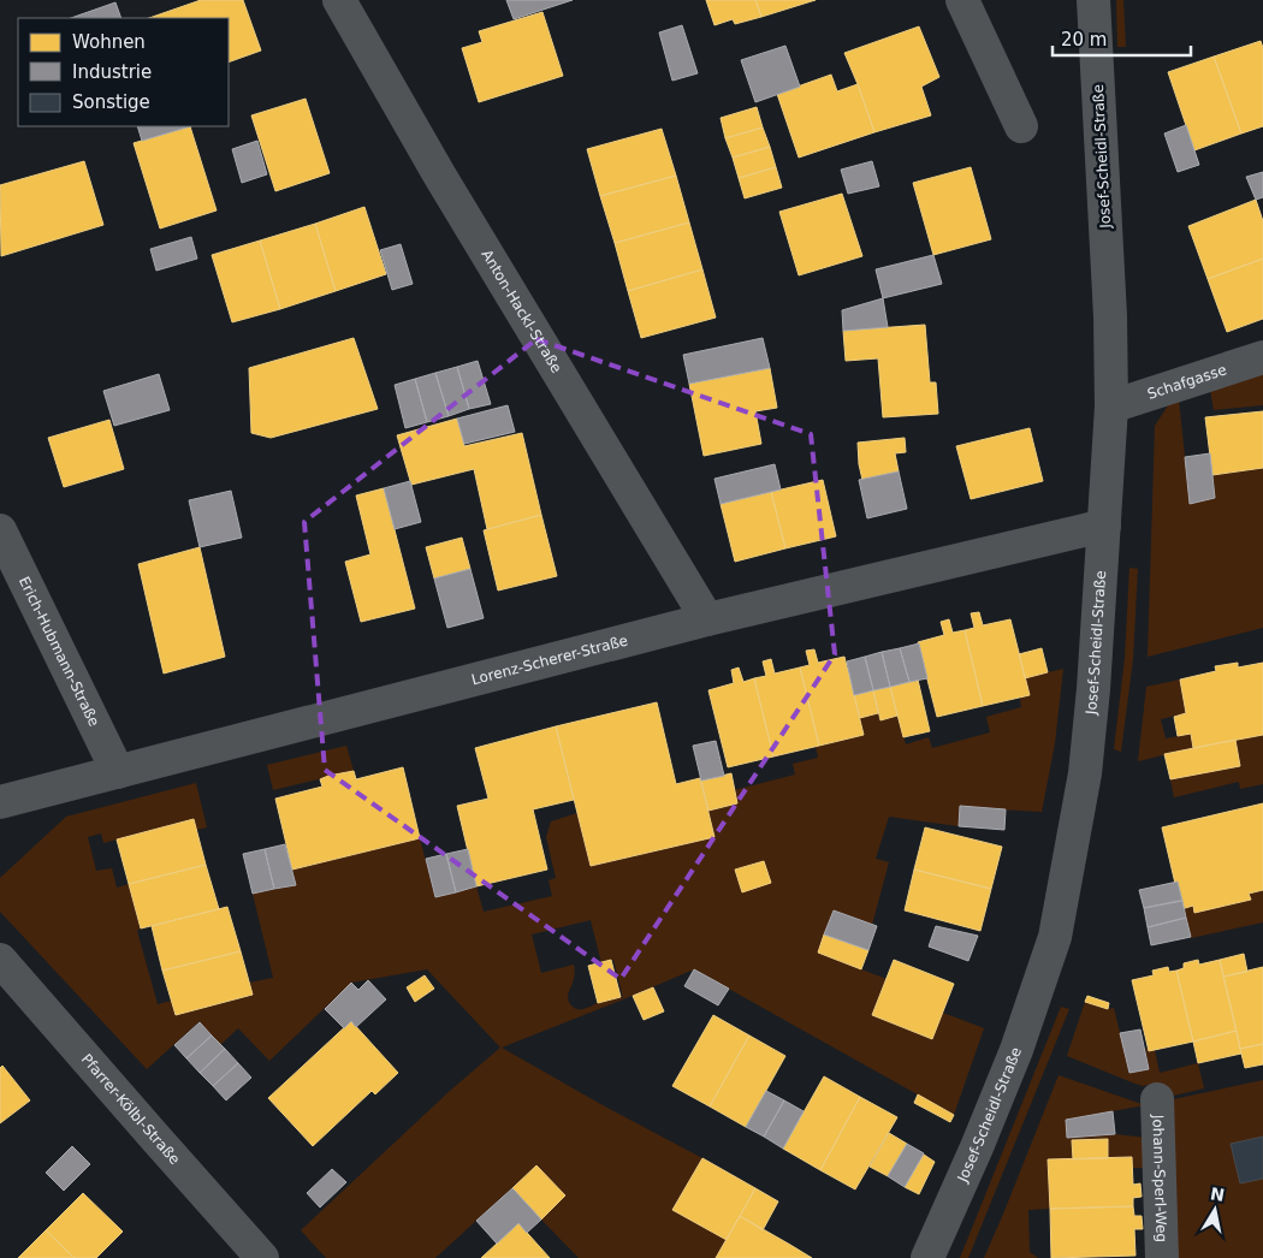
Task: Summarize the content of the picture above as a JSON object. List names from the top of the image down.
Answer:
{
  "streets": {
    "street": [
      "Josef-Scheidl-Straße",
      "Anton-Hackl-Straße",
      "Schafgasse",
      "Erich-Hubmann-Straße",
      "Lorenz-Scherer-Straße",
      "Pfarrer-Kölbl-Straße",
      "Johann-Sperl-Weg"
    ]
  },
  "crossings": [
    ["Josef-Scheidl-Straße", "Schafgasse"],
    ["Josef-Scheidl-Straße", "Lorenz-Scherer-Straße"],
    ["Anton-Hackl-Straße", "Lorenz-Scherer-Straße"],
    ["Erich-Hubmann-Straße", "Lorenz-Scherer-Straße"]
  ],
  "legend": ["Wohnen", "Industrie", "Sonstige"],
  "scale_bar": "20 m",
  "north": "top"
}
